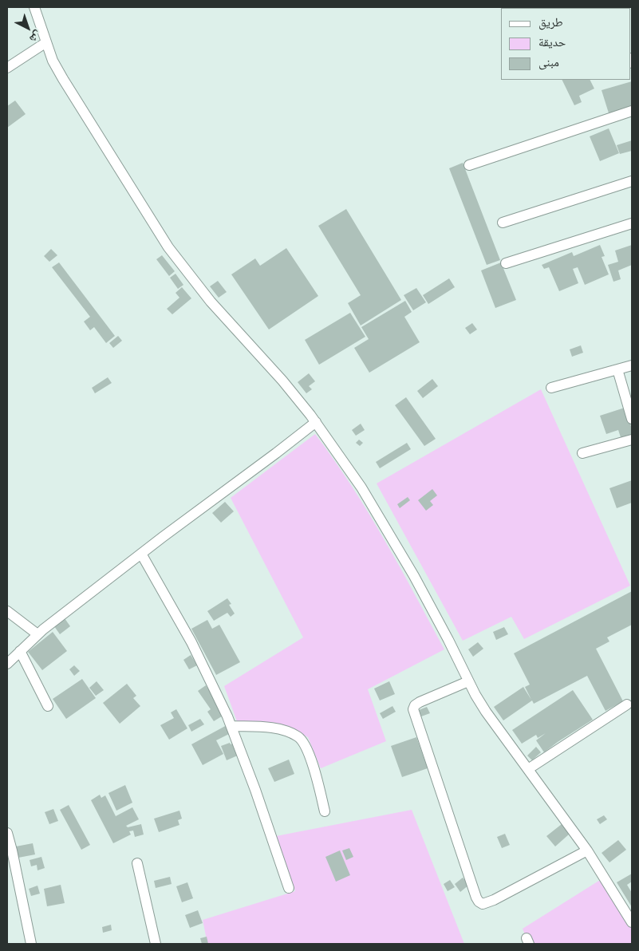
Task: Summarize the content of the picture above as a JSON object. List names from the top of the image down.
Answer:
{
  "legend": ["طريق", "حديقة", "مبنى"],
  "north": "bottom right"
}
